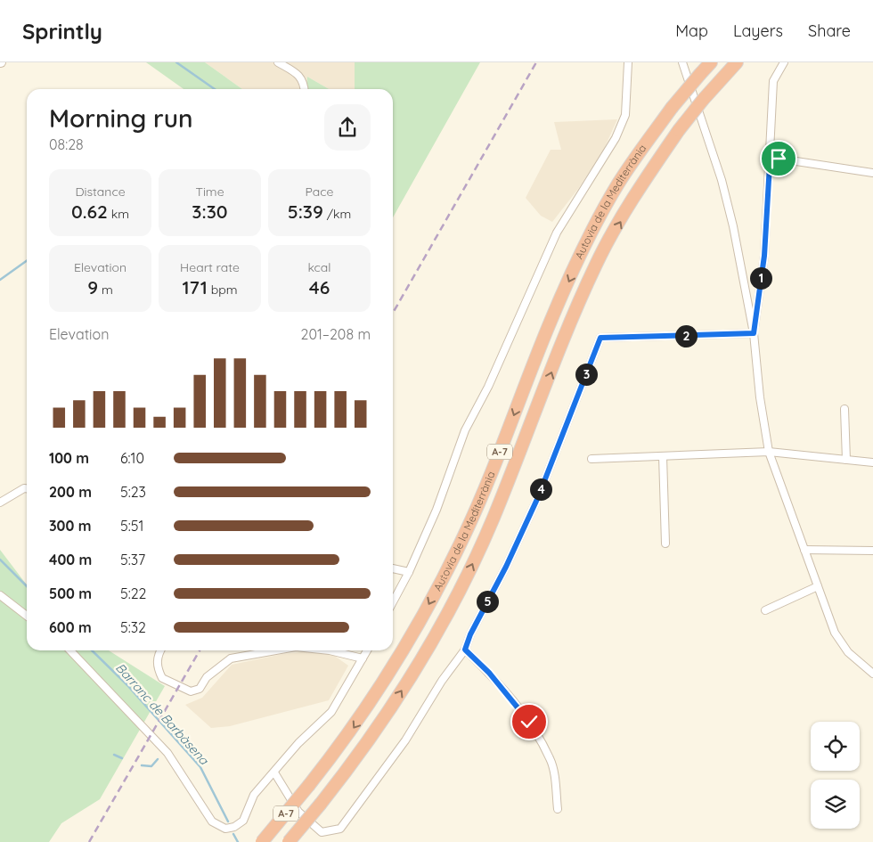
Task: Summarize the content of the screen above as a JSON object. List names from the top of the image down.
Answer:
{
  "streets": {
    "highway": ["Autovia de la Mediterrània", "A-7"]
  },
  "water": ["Barranc de Barbàsena"],
  "page": {
    "header": "Sprintly",
    "nav": ["Map", "Layers", "Share"],
    "heading": ["Morning run", "08:28"],
    "stats": [
      ["Distance", "0.62 km"],
      ["Time", "3:30"],
      ["Pace", "5:39 /km"],
      ["Elevation", "9 m"],
      ["Heart rate", "171 bpm"],
      ["kcal", "46"]
    ],
    "pins": [
      "1",
      "2",
      "3",
      "4",
      "5"
    ],
    "chart": ["Elevation", "201–208 m"],
    "list": [
      {
        "name": "100 m",
        "note": "6:10"
      },
      {
        "name": "200 m",
        "note": "5:23"
      },
      {
        "name": "300 m",
        "note": "5:51"
      },
      {
        "name": "400 m",
        "note": "5:37"
      },
      {
        "name": "500 m",
        "note": "5:22"
      },
      {
        "name": "600 m",
        "note": "5:32"
      }
    ]
  }
}
